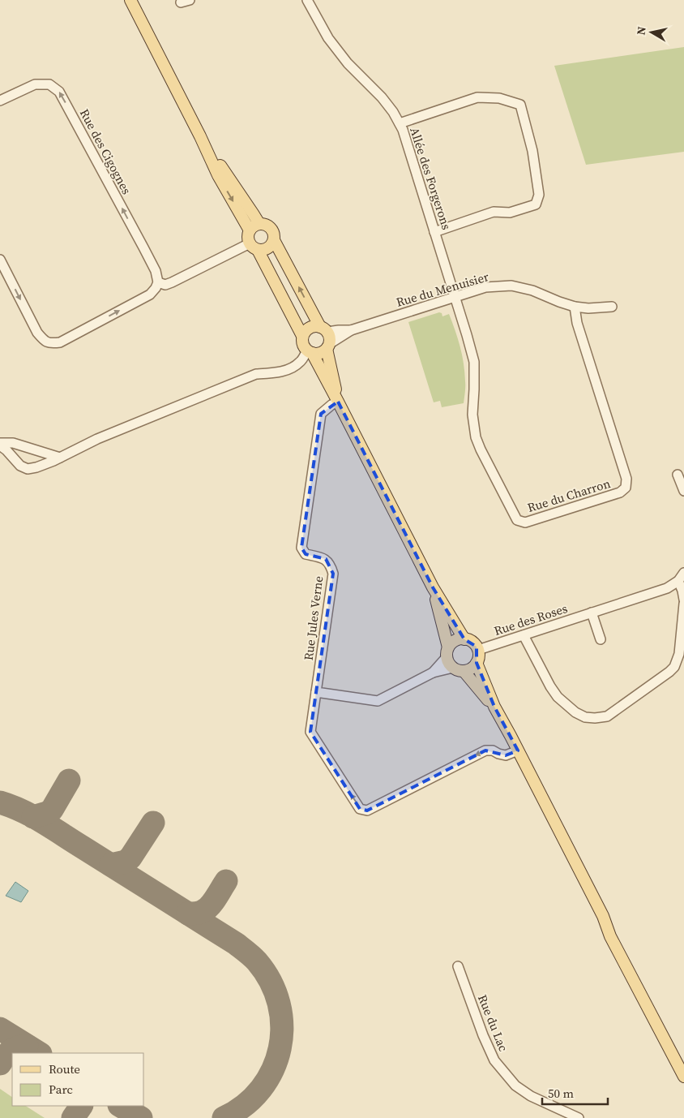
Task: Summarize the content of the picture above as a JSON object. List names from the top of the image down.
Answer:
{
  "streets": {
    "street": [
      "Rue des Cigognes",
      "Allée des Forgerons",
      "Rue du Menuisier",
      "Rue du Charron",
      "Rue Jules Verne",
      "Rue des Roses",
      "Rue du Lac"
    ]
  },
  "crossings": [
    ["Allée des Forgerons", "Rue du Menuisier"],
    ["Allée des Forgerons", "Rue du Charron"],
    ["Rue du Menuisier", "Rue du Charron"]
  ],
  "one_way": ["Rue des Cigognes"],
  "legend": ["Route", "Parc"],
  "scale_bar": "50 m",
  "north": "left"
}
